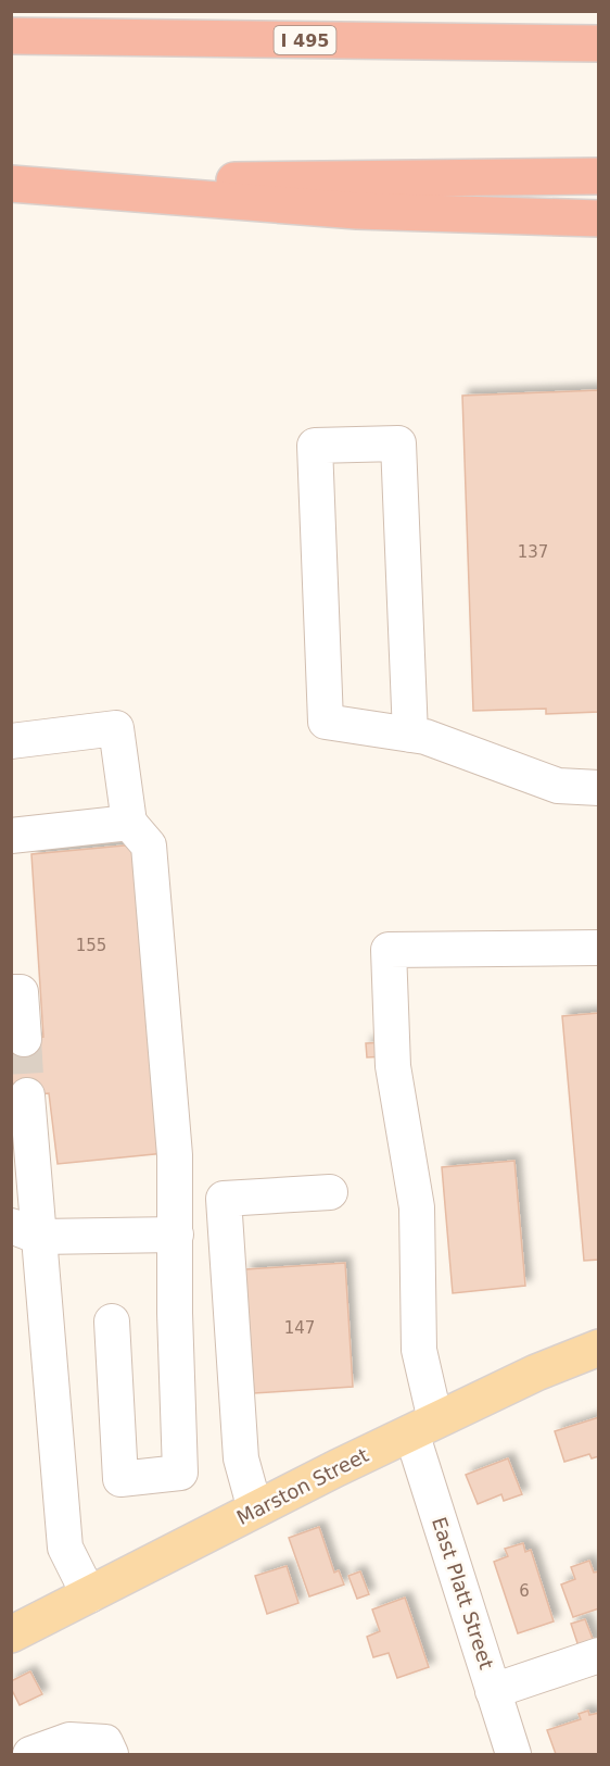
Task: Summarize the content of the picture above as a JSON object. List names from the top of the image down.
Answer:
{
  "streets": {
    "highway": ["I 495"],
    "main road": ["Marston Street"],
    "street": ["East Platt Street"]
  },
  "crossings": [
    ["Marston Street", "East Platt Street"]
  ],
  "house_numbers": [
    "137",
    "155",
    "147",
    "6"
  ]
}
